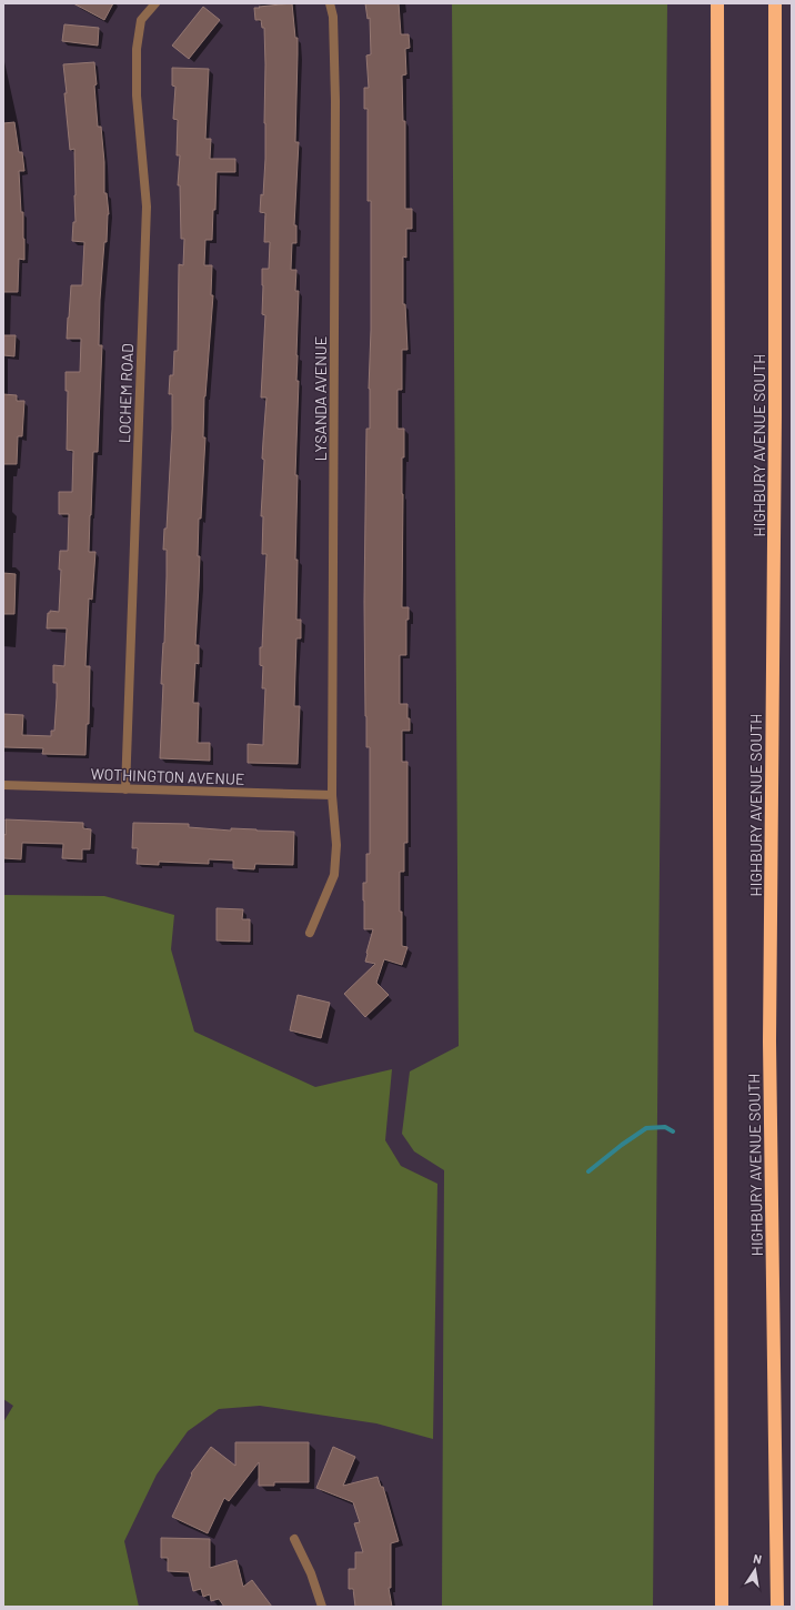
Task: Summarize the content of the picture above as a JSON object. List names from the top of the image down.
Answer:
{
  "streets": {
    "highway": ["HIGHBURY AVENUE SOUTH"],
    "street": ["LOCHEM ROAD", "LYSANDA AVENUE", "WOTHINGTON AVENUE"]
  },
  "crossings": [
    ["LOCHEM ROAD", "WOTHINGTON AVENUE"],
    ["LYSANDA AVENUE", "WOTHINGTON AVENUE"]
  ],
  "north": "top"
}
